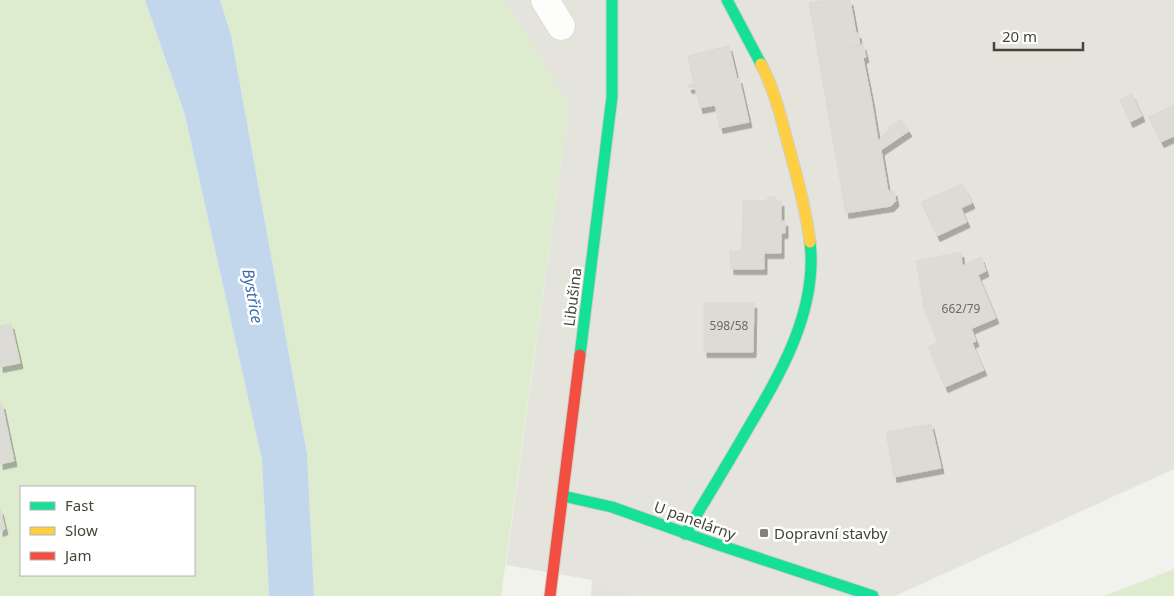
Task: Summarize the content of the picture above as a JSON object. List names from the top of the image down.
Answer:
{
  "streets": {
    "street": ["Libušina", "U panelárny"]
  },
  "crossings": [
    ["Libušina", "U panelárny"]
  ],
  "water": ["Bystřice"],
  "places": {
    "transit": ["Dopravní stavby"]
  },
  "house_numbers": ["662/79", "598/58"],
  "legend": ["Fast", "Slow", "Jam"],
  "scale_bar": "20 m"
}
